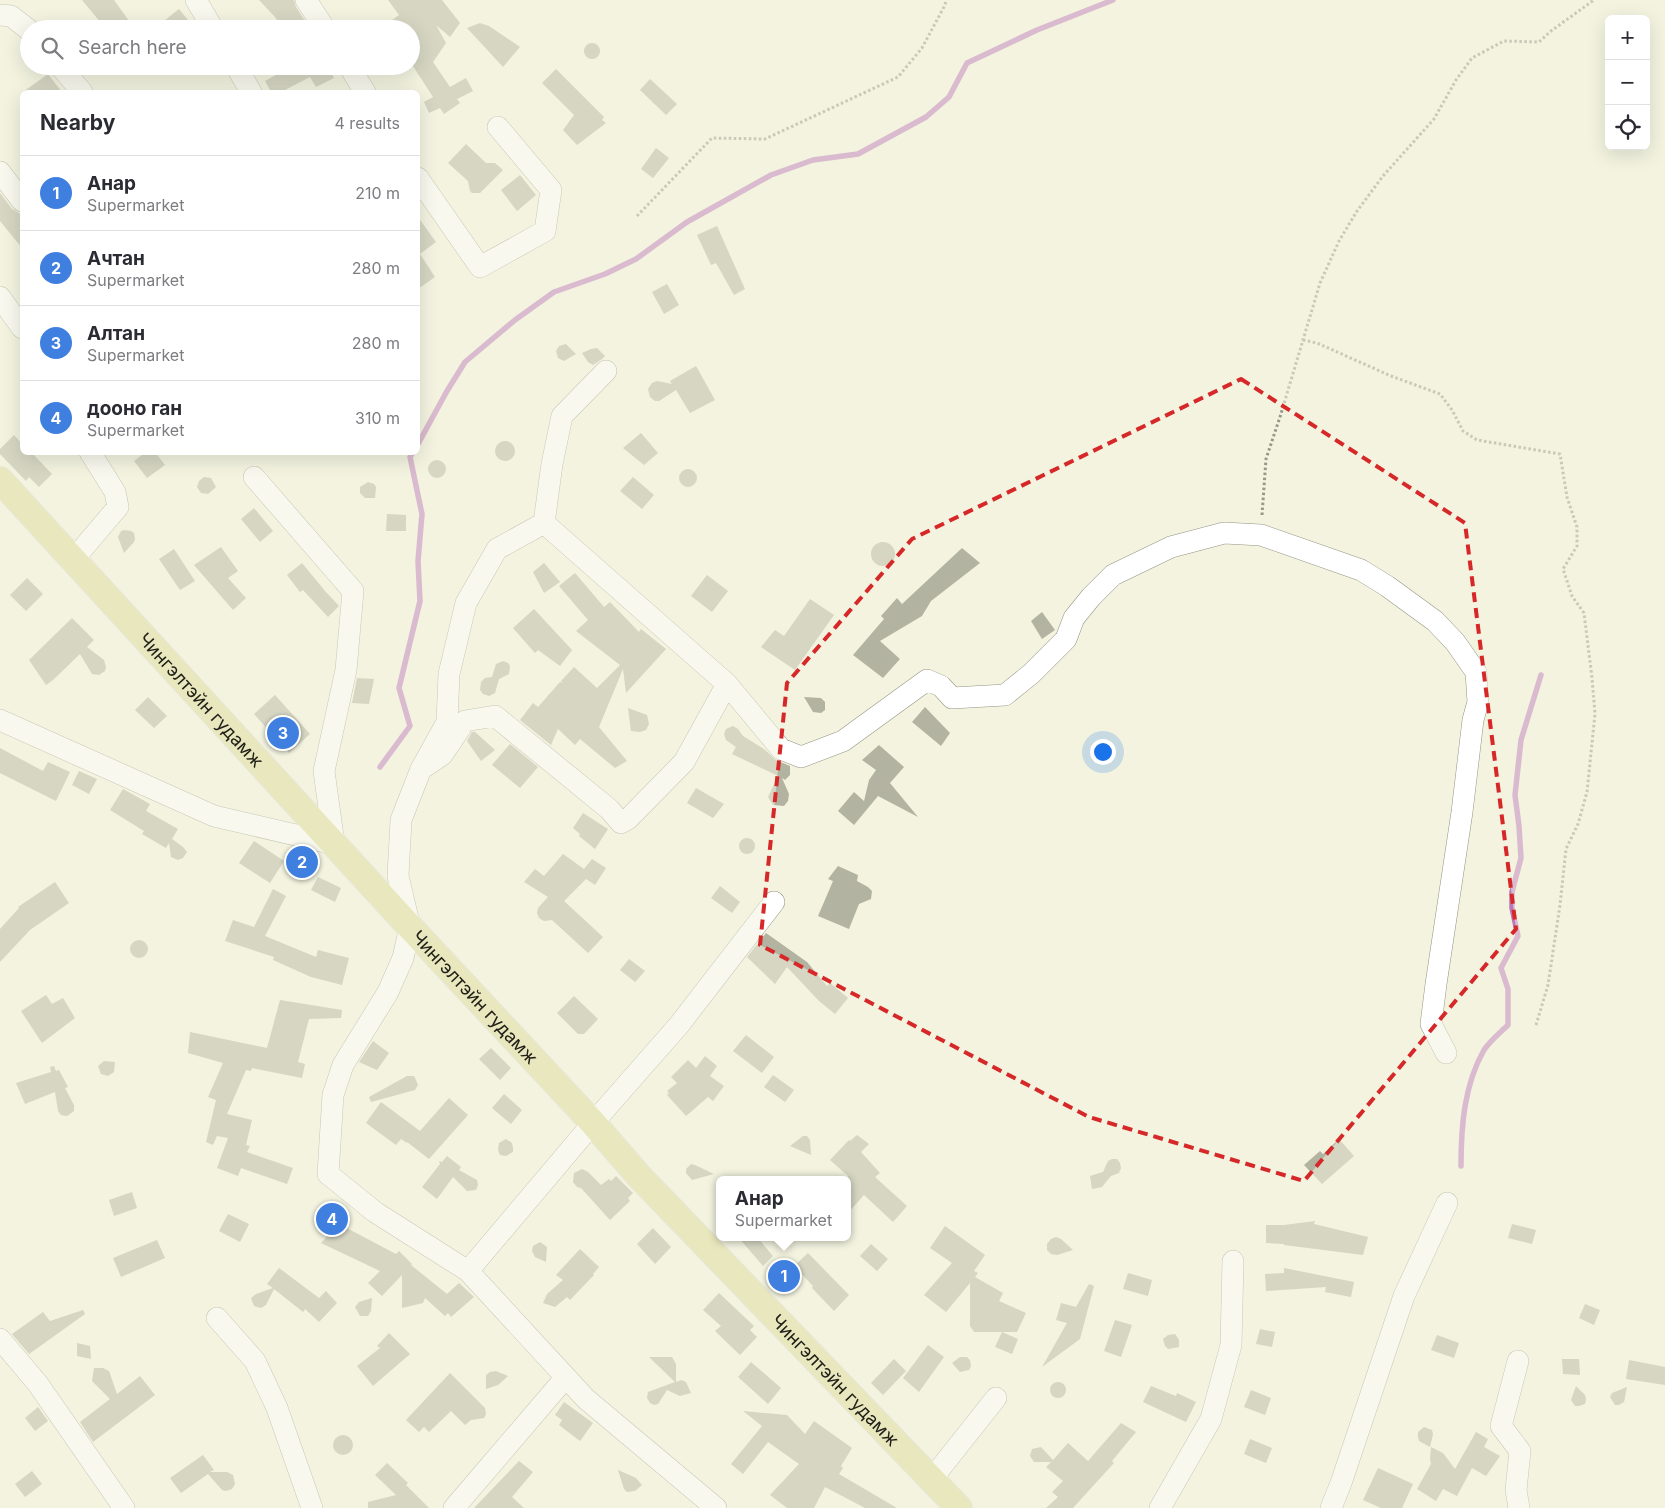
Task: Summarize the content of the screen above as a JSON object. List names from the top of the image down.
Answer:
{
  "streets": {
    "main road": ["Чингэлтэйн гудамж"]
  },
  "page": {
    "map_buttons": ["+", "−"],
    "search": "Search here",
    "heading": ["Nearby", "4 results"],
    "list": [
      {
        "mark": "1",
        "name": "Анар",
        "note": "Supermarket",
        "value": "210 m"
      },
      {
        "mark": "2",
        "name": "Ачтан",
        "note": "Supermarket",
        "value": "280 m"
      },
      {
        "mark": "3",
        "name": "Алтан",
        "note": "Supermarket",
        "value": "280 m"
      },
      {
        "mark": "4",
        "name": "дооно ган",
        "note": "Supermarket",
        "value": "310 m"
      }
    ],
    "pins": [
      "3",
      "2",
      "4",
      "1"
    ],
    "popup": ["Анар", "Supermarket"]
  }
}
